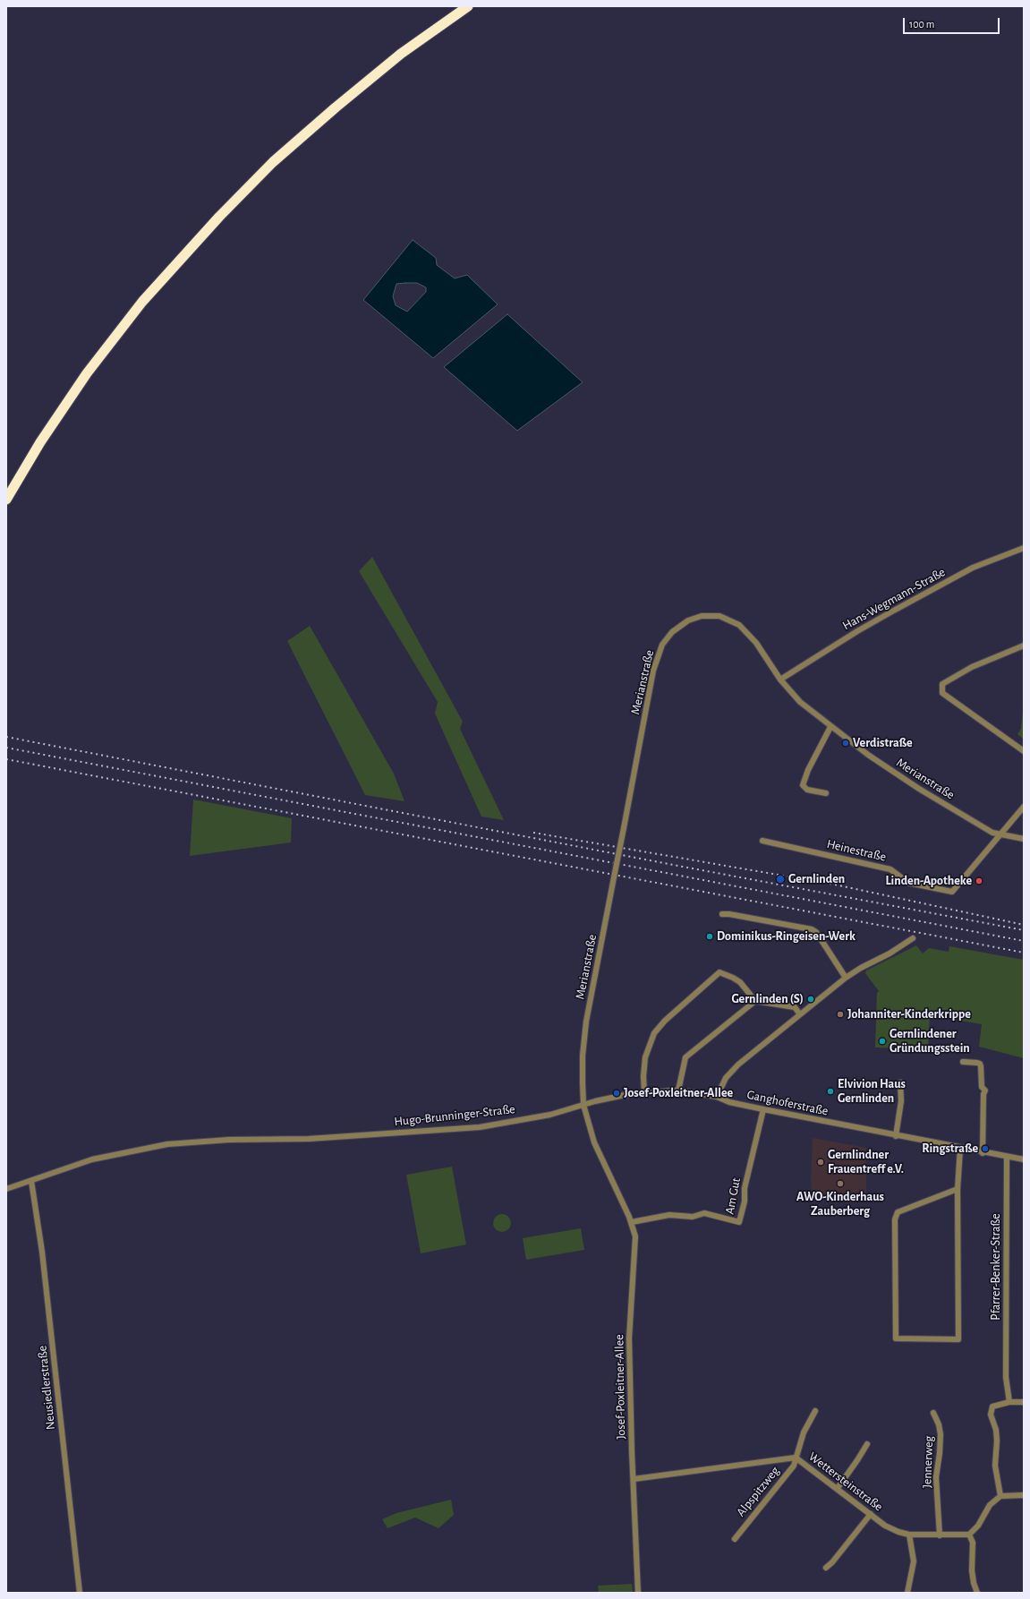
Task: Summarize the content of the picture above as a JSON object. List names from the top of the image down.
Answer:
{
  "streets": {
    "street": [
      "Hans-Wegmann-Straße",
      "Merianstraße",
      "Heinestraße",
      "Ganghoferstraße",
      "Hugo-Brunninger-Straße",
      "Am Gut",
      "Pfarrer-Benker-Straße",
      "Josef-Poxleitner-Allee",
      "Neusiedlerstraße",
      "Jennerweg",
      "Wettersteinstraße",
      "Alpspitzweg"
    ]
  },
  "crossings": [
    ["Hans-Wegmann-Straße", "Merianstraße"],
    ["Merianstraße", "Heinestraße"],
    ["Merianstraße", "Hugo-Brunninger-Straße"],
    ["Merianstraße", "Josef-Poxleitner-Allee"],
    ["Ganghoferstraße", "Hugo-Brunninger-Straße"],
    ["Ganghoferstraße", "Am Gut"],
    ["Ganghoferstraße", "Pfarrer-Benker-Straße"],
    ["Hugo-Brunninger-Straße", "Josef-Poxleitner-Allee"],
    ["Hugo-Brunninger-Straße", "Neusiedlerstraße"],
    ["Am Gut", "Josef-Poxleitner-Allee"],
    ["Josef-Poxleitner-Allee", "Wettersteinstraße"],
    ["Jennerweg", "Wettersteinstraße"],
    ["Wettersteinstraße", "Alpspitzweg"]
  ],
  "places": [
    "Verdistraße",
    "Gernlinden",
    "Linden-Apotheke",
    "Dominikus-Ringeisen-Werk",
    "Gernlinden (S)",
    "Johanniter-Kinderkrippe",
    "Gernlindener Gründungsstein",
    "Elvivion Haus Gernlinden",
    "Josef-Poxleitner-Allee",
    "Ringstraße",
    "Gernlindner Frauentreff e.V.",
    "AWO-Kinderhaus Zauberberg"
  ],
  "scale_bar": "100 m"
}
